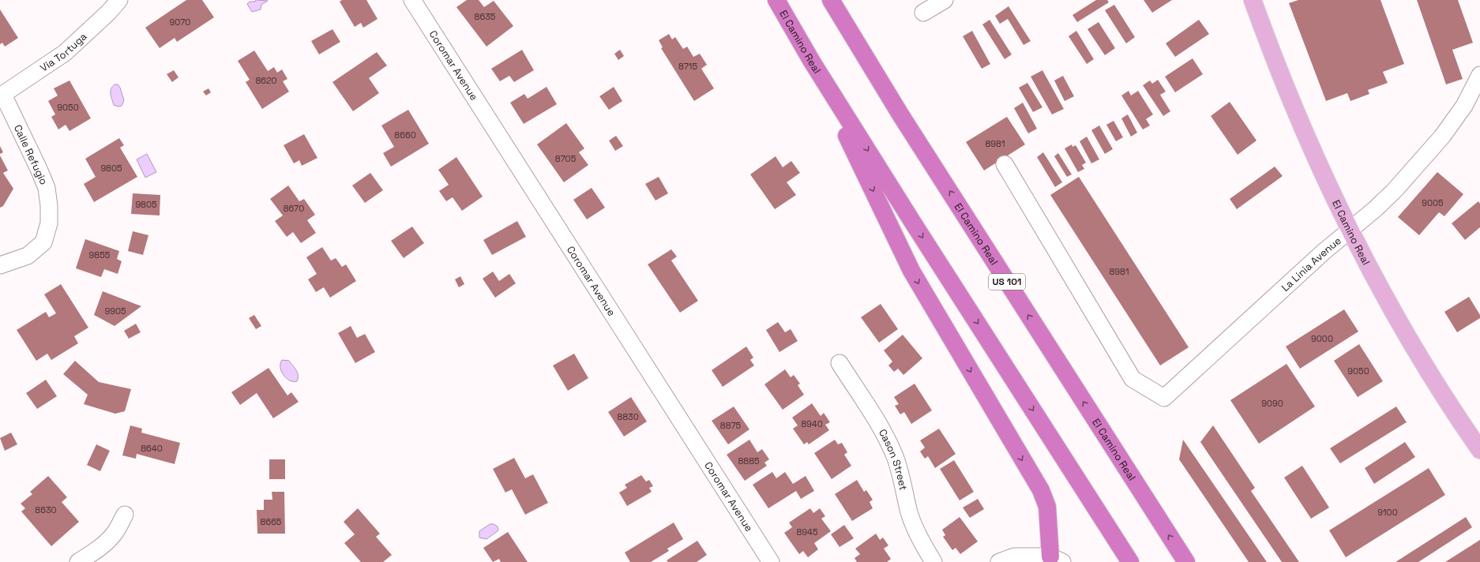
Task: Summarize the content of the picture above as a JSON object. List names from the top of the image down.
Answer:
{
  "streets": {
    "highway": ["El Camino Real", "US 101"],
    "street": [
      "Via Tortuga",
      "Coromar Avenue",
      "Calle Refugio",
      "La Linia Avenue",
      "Cason Street"
    ]
  },
  "crossings": [
    ["El Camino Real", "La Linia Avenue"],
    ["Via Tortuga", "Calle Refugio"]
  ],
  "house_numbers": [
    "8635",
    "9070",
    "8715",
    "8620",
    "9050",
    "8660",
    "8981",
    "8705",
    "9805",
    "9005",
    "9805",
    "8670",
    "9855",
    "8981",
    "9905",
    "9000",
    "9050",
    "9090",
    "8830",
    "8940",
    "8875",
    "8640",
    "8885",
    "8630",
    "9100",
    "8665",
    "8945"
  ]
}
